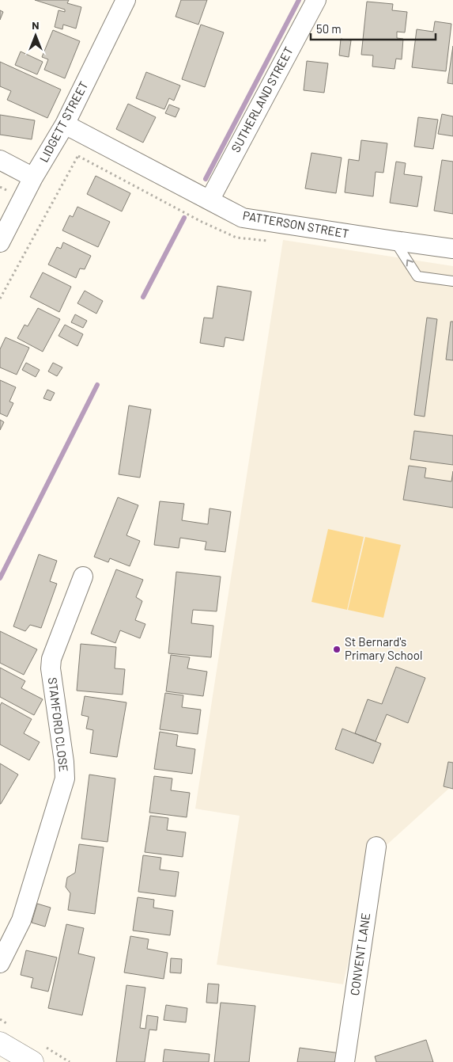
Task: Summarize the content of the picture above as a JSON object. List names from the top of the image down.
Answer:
{
  "streets": {
    "street": [
      "SUTHERLAND STREET",
      "LIDGETT STREET",
      "PATTERSON STREET",
      "STAMFORD CLOSE",
      "CONVENT LANE"
    ]
  },
  "crossings": [
    ["SUTHERLAND STREET", "PATTERSON STREET"],
    ["LIDGETT STREET", "PATTERSON STREET"]
  ],
  "places": ["St Bernard's Primary School"],
  "scale_bar": "50 m",
  "north": "top"
}
